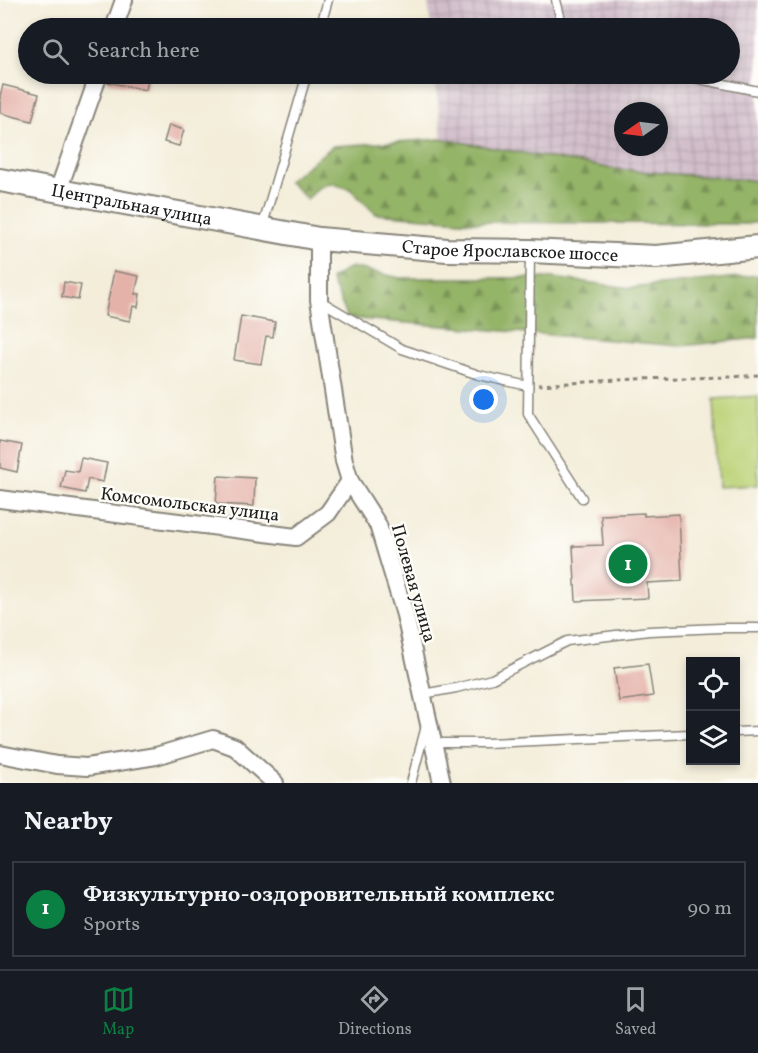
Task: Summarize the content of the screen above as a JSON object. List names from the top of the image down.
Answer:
{
  "streets": {
    "main road": ["Центральная улица", "Старое Ярославское шоссе"],
    "street": ["Комсомольская улица", "Полевая улица"]
  },
  "crossings": [
    ["Центральная улица", "Старое Ярославское шоссе"],
    ["Старое Ярославское шоссе", "Полевая улица"],
    ["Комсомольская улица", "Полевая улица"]
  ],
  "north": "left",
  "page": {
    "search": "Search here",
    "pins": "1",
    "heading": "Nearby",
    "list": [
      {
        "mark": "1",
        "name": "Физкультурно-оздоровительный комплекс",
        "note": "Sports",
        "value": "90 m"
      }
    ],
    "nav": ["Map", "Directions", "Saved"]
  }
}
